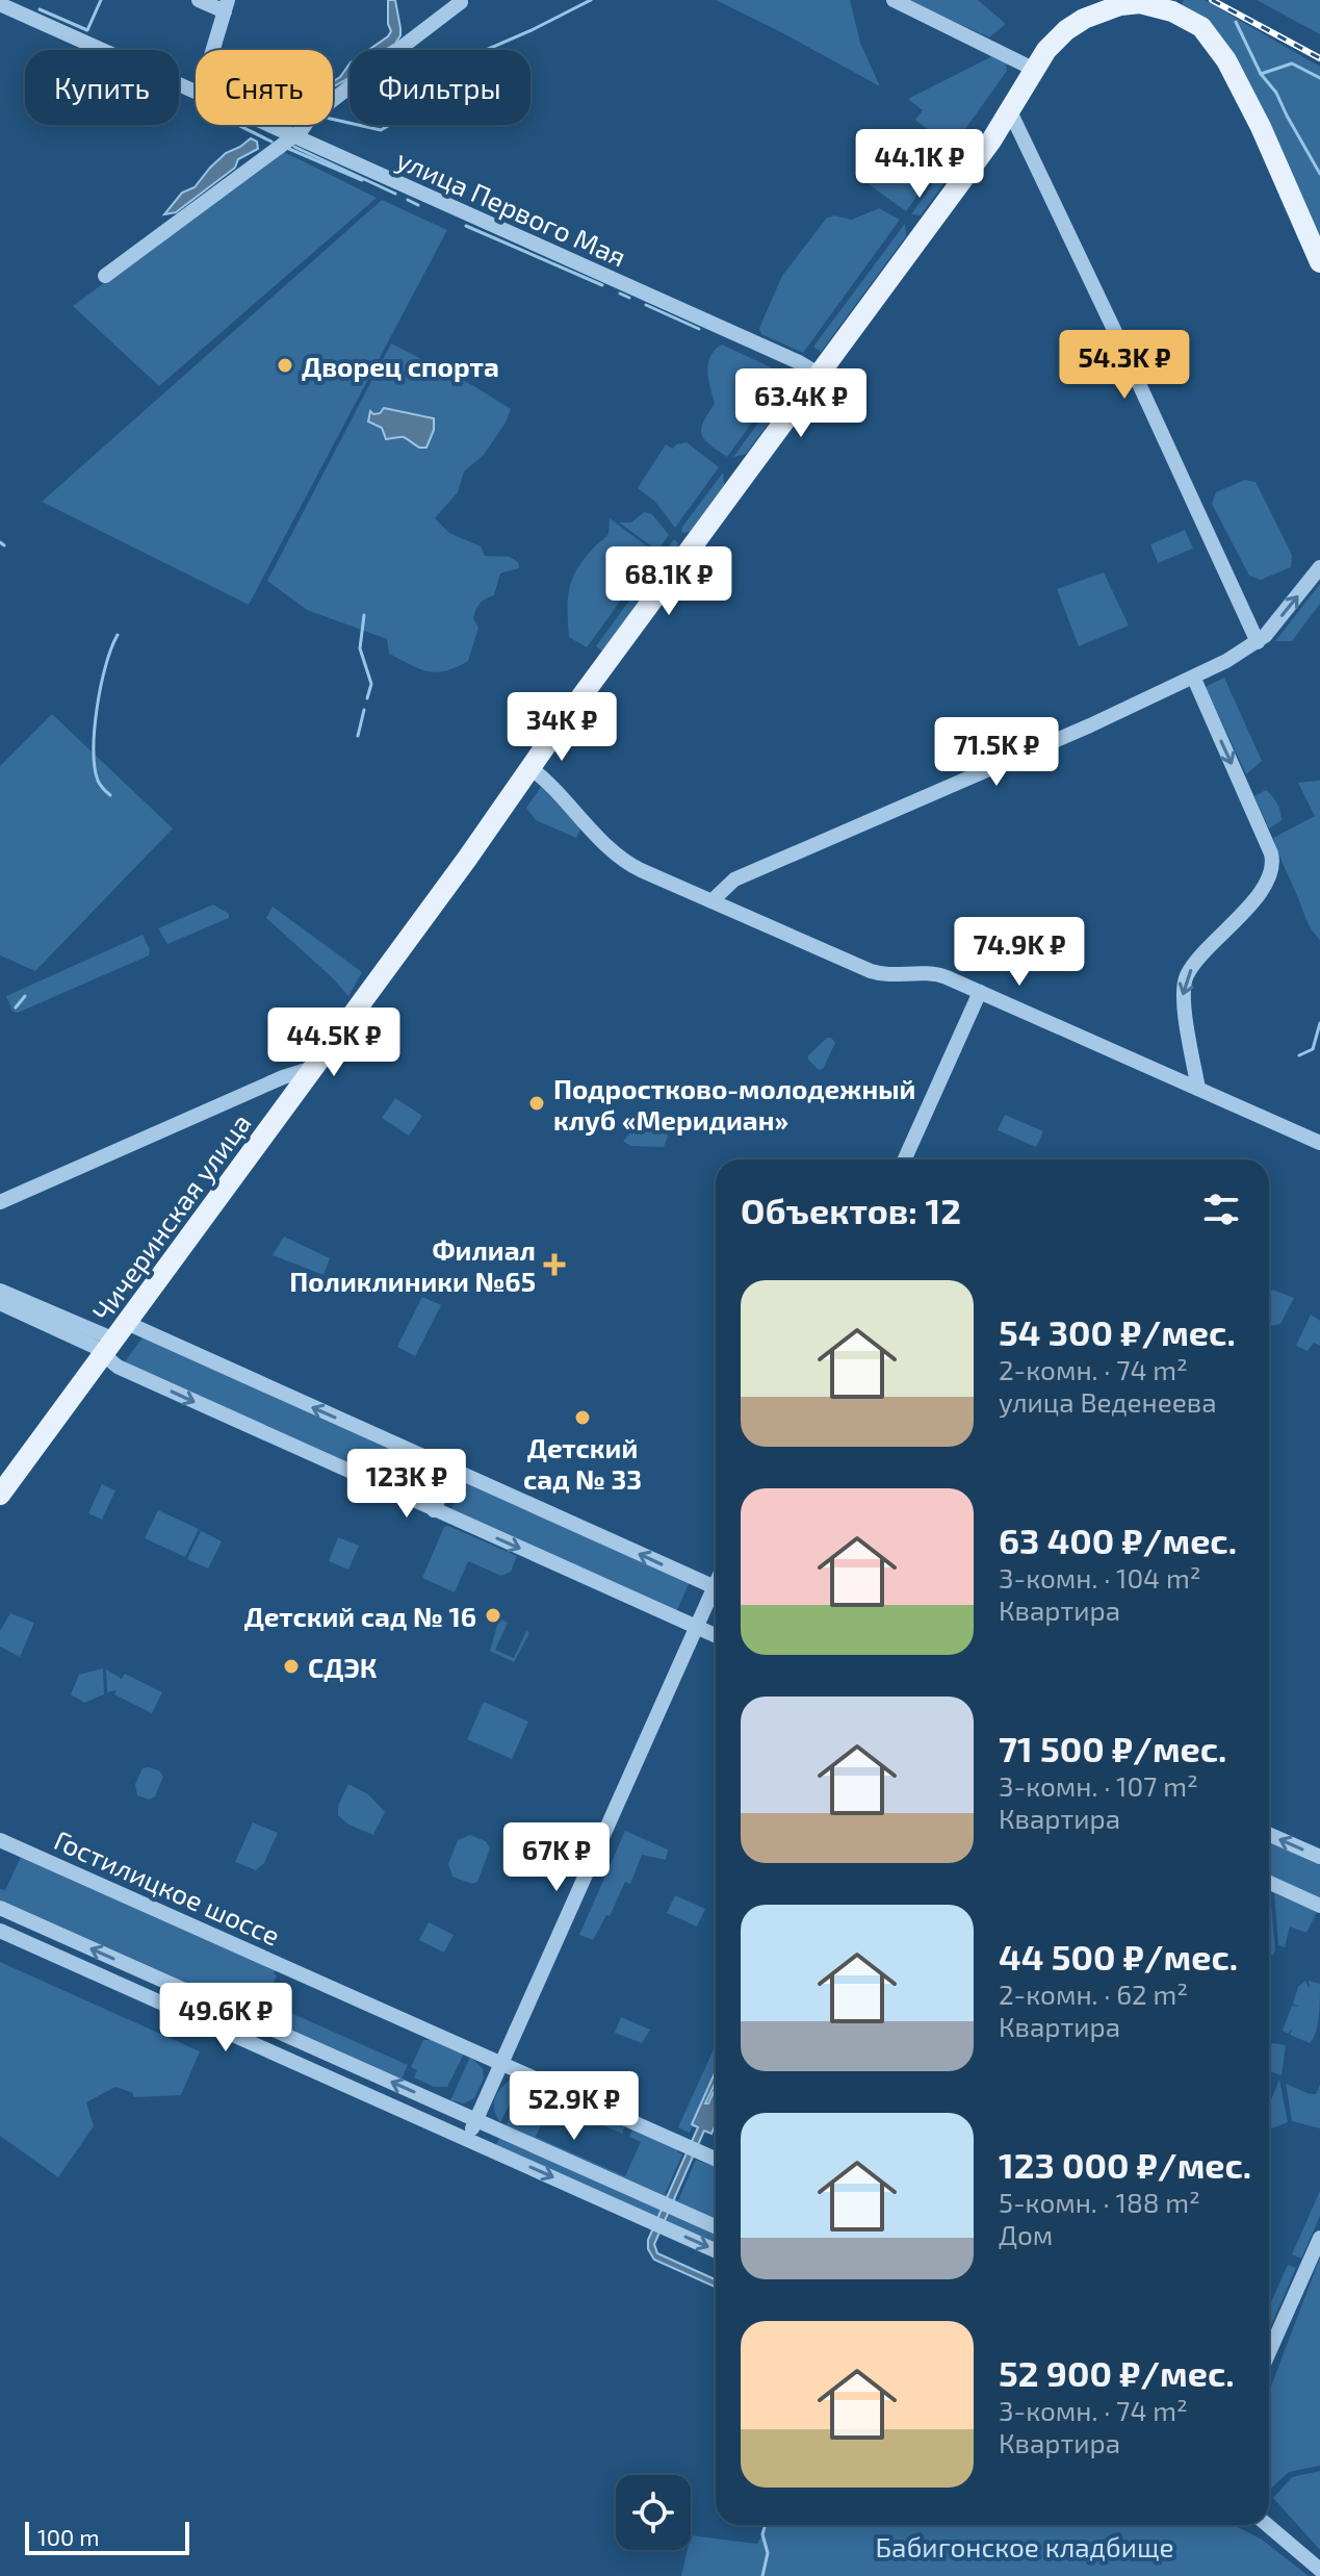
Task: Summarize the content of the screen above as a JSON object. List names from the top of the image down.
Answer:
{
  "streets": {
    "main road": ["Чичеринская улица"],
    "street": ["улица Первого Мая", "Гостилицкое шоссе"]
  },
  "crossings": [
    ["улица Первого Мая", "Чичеринская улица"]
  ],
  "parks": ["Бабигонское кладбище"],
  "places": {
    "other": [
      "Дворец спорта",
      "Подростково-молодежный клуб «Меридиан»",
      "Детский сад № 33",
      "Детский сад № 16",
      "СДЭК"
    ],
    "health": ["Филиал Поликлиники №65"]
  },
  "scale_bar": "100 m",
  "page": {
    "chip": ["Купить", "Снять", "Фильтры"],
    "price": [
      "44.1K ₽",
      "54.3K ₽",
      "63.4K ₽",
      "68.1K ₽",
      "34K ₽",
      "71.5K ₽",
      "74.9K ₽",
      "44.5K ₽",
      "123K ₽",
      "67K ₽",
      "49.6K ₽",
      "52.9K ₽"
    ],
    "heading": "Объектов: 12",
    "list": [
      {
        "name": "54 300 ₽/мес.",
        "note": "2-комн. · 74 m² · улица Веденеева"
      },
      {
        "name": "63 400 ₽/мес.",
        "note": "3-комн. · 104 m² · Квартира"
      },
      {
        "name": "71 500 ₽/мес.",
        "note": "3-комн. · 107 m² · Квартира"
      },
      {
        "name": "44 500 ₽/мес.",
        "note": "2-комн. · 62 m² · Квартира"
      },
      {
        "name": "123 000 ₽/мес.",
        "note": "5-комн. · 188 m² · Дом"
      },
      {
        "name": "52 900 ₽/мес.",
        "note": "3-комн. · 74 m² · Квартира"
      }
    ],
    "scale": "100 m"
  }
}
